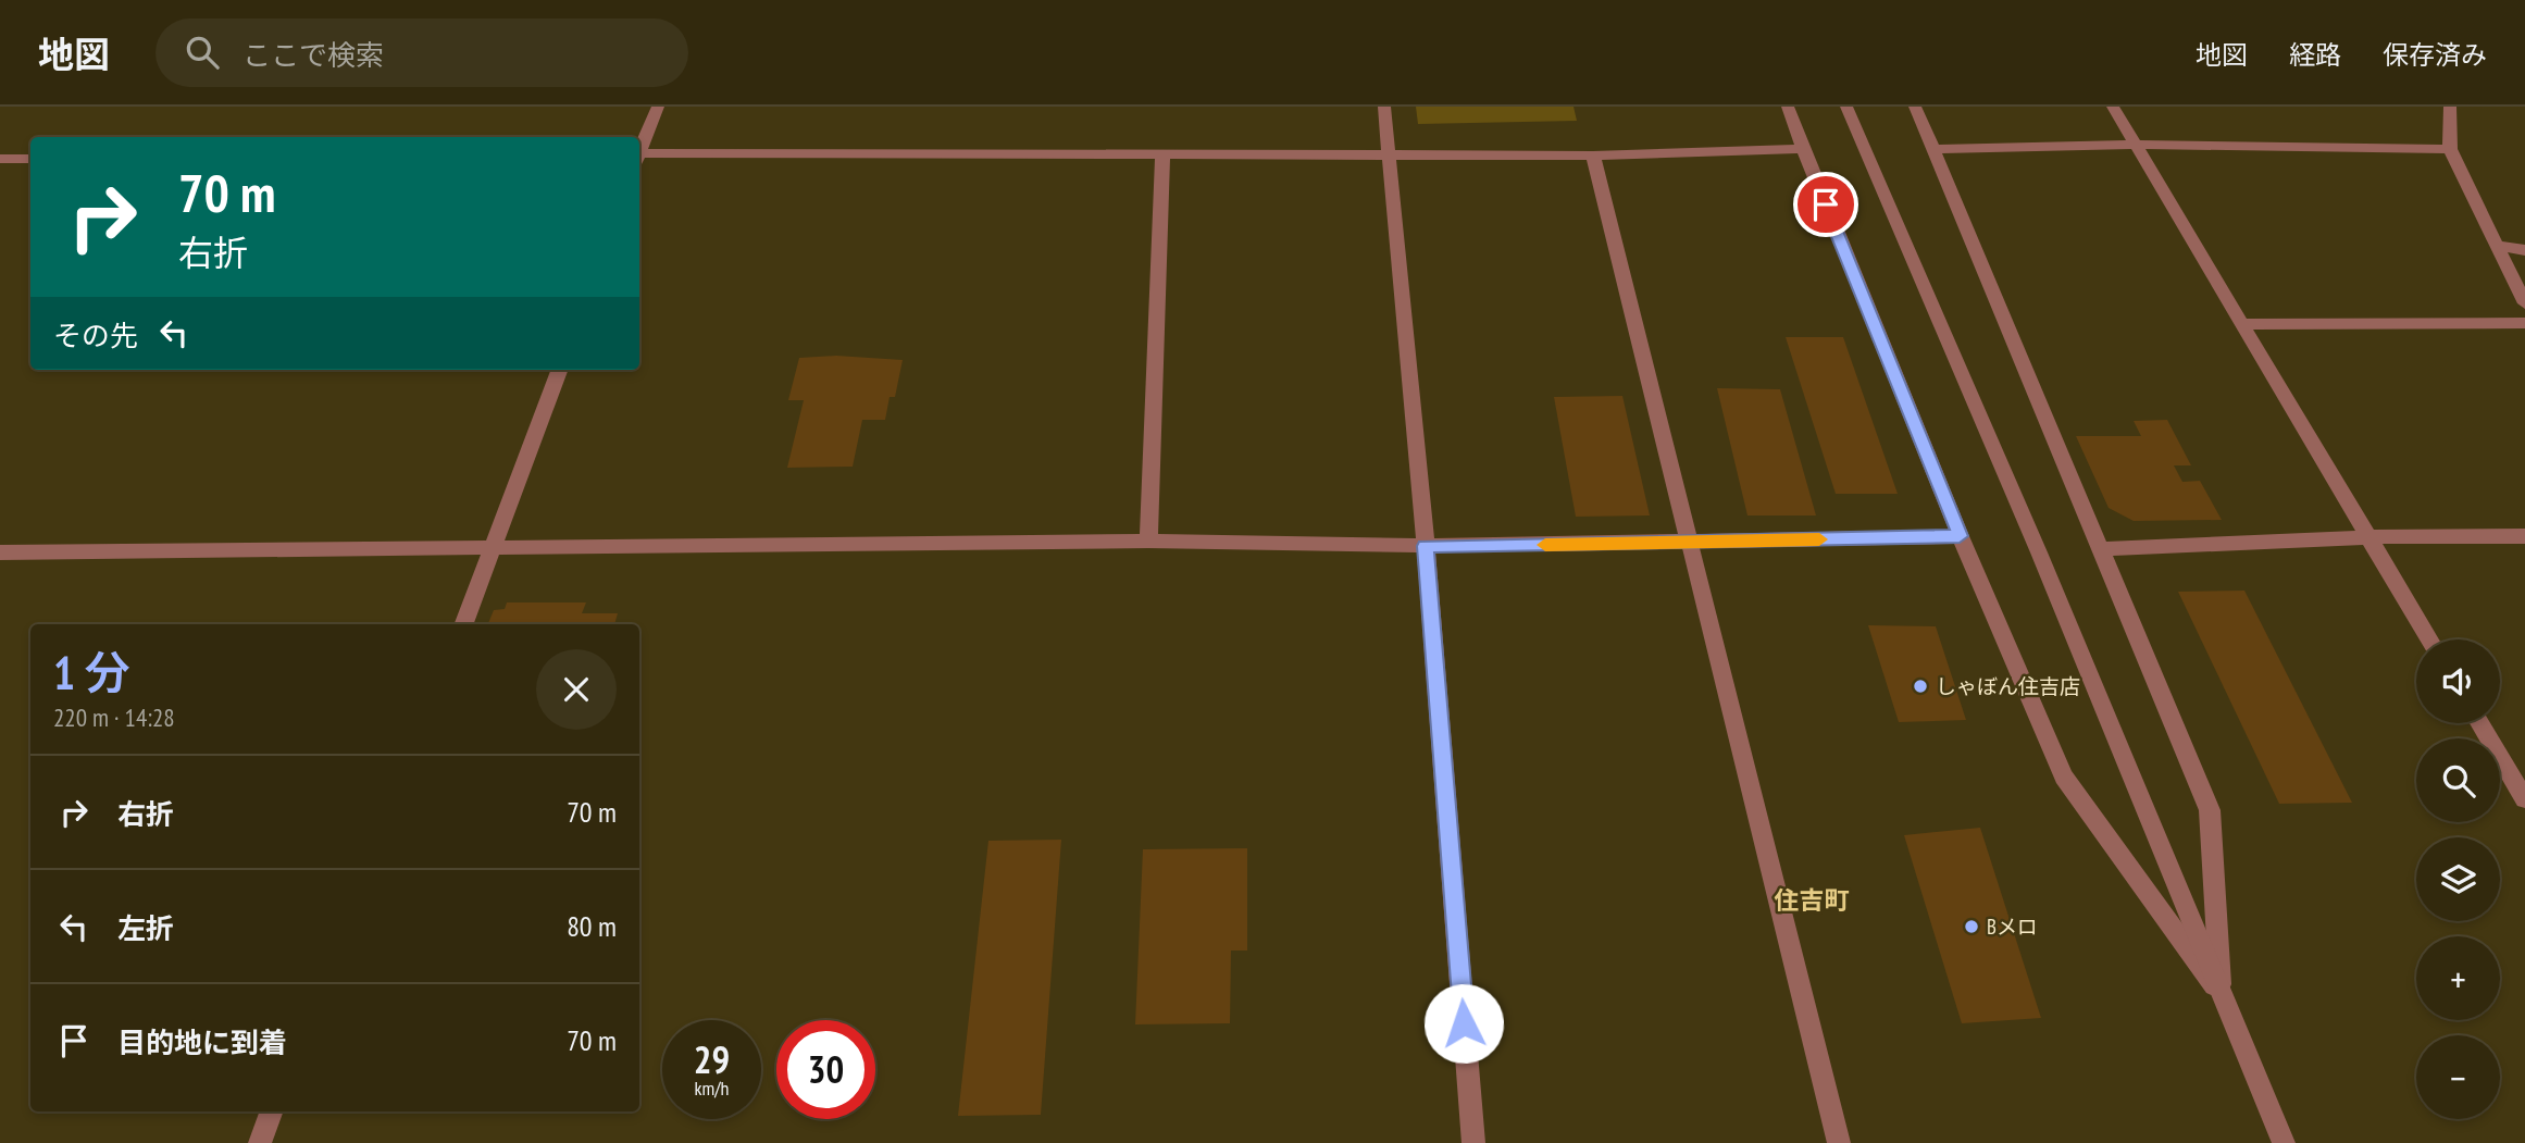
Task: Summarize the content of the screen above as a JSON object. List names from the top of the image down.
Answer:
{
  "districts": ["住吉町"],
  "places": ["しゃぼん住吉店", "Bメロ"],
  "page": {
    "header": "地図",
    "search": "ここで検索",
    "nav": ["地図", "経路", "保存済み"],
    "turn": ["70 m", "右折"],
    "then": "その先",
    "heading": ["1 分", "220 m · 14:28"],
    "map_buttons": ["+", "−"],
    "list": [
      {
        "name": "右折",
        "value": "70 m"
      },
      {
        "name": "左折",
        "value": "80 m"
      },
      {
        "name": "目的地に到着",
        "value": "70 m"
      }
    ],
    "speed": "29 km/h",
    "limit": "30"
  }
}
